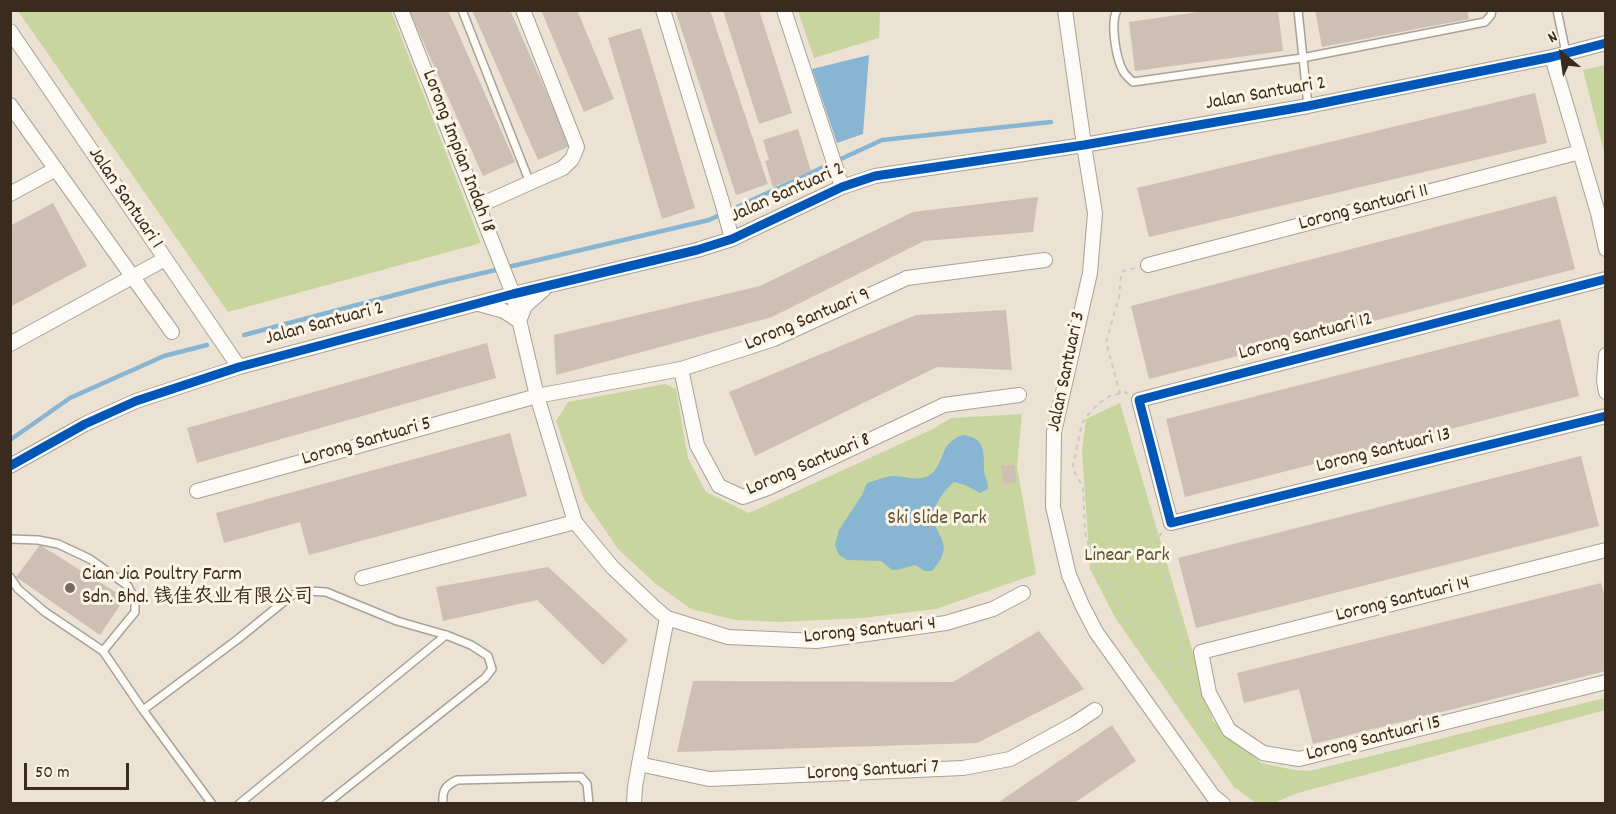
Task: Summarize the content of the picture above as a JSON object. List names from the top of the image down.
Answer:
{
  "streets": {
    "street": [
      "Jalan Santuari 2",
      "Lorong Impian Indah 18",
      "Jalan Santuari 1",
      "Lorong Santuari 11",
      "Lorong Santuari 9",
      "Lorong Santuari 12",
      "Jalan Santuari 3",
      "Lorong Santuari 5",
      "Lorong Santuari 13",
      "Lorong Santuari 8",
      "Lorong Santuari 14",
      "Lorong Santuari 4",
      "Lorong Santuari 15",
      "Lorong Santuari 7"
    ]
  },
  "crossings": [
    ["Jalan Santuari 2", "Lorong Impian Indah 18"],
    ["Jalan Santuari 2", "Jalan Santuari 1"],
    ["Jalan Santuari 2", "Jalan Santuari 3"],
    ["Jalan Santuari 2", "Lorong Santuari 4"],
    ["Lorong Impian Indah 18", "Lorong Santuari 4"],
    ["Lorong Santuari 9", "Lorong Santuari 5"],
    ["Lorong Santuari 9", "Lorong Santuari 8"],
    ["Lorong Santuari 9", "Lorong Santuari 4"],
    ["Lorong Santuari 5", "Lorong Santuari 4"],
    ["Lorong Santuari 14", "Lorong Santuari 15"]
  ],
  "parks": ["Ski Slide Park", "Linear Park"],
  "places": ["Cian Jia Poultry Farm Sdn. Bhd. 钱佳农业有限公司"],
  "scale_bar": "50 m",
  "north": "top left"
}
